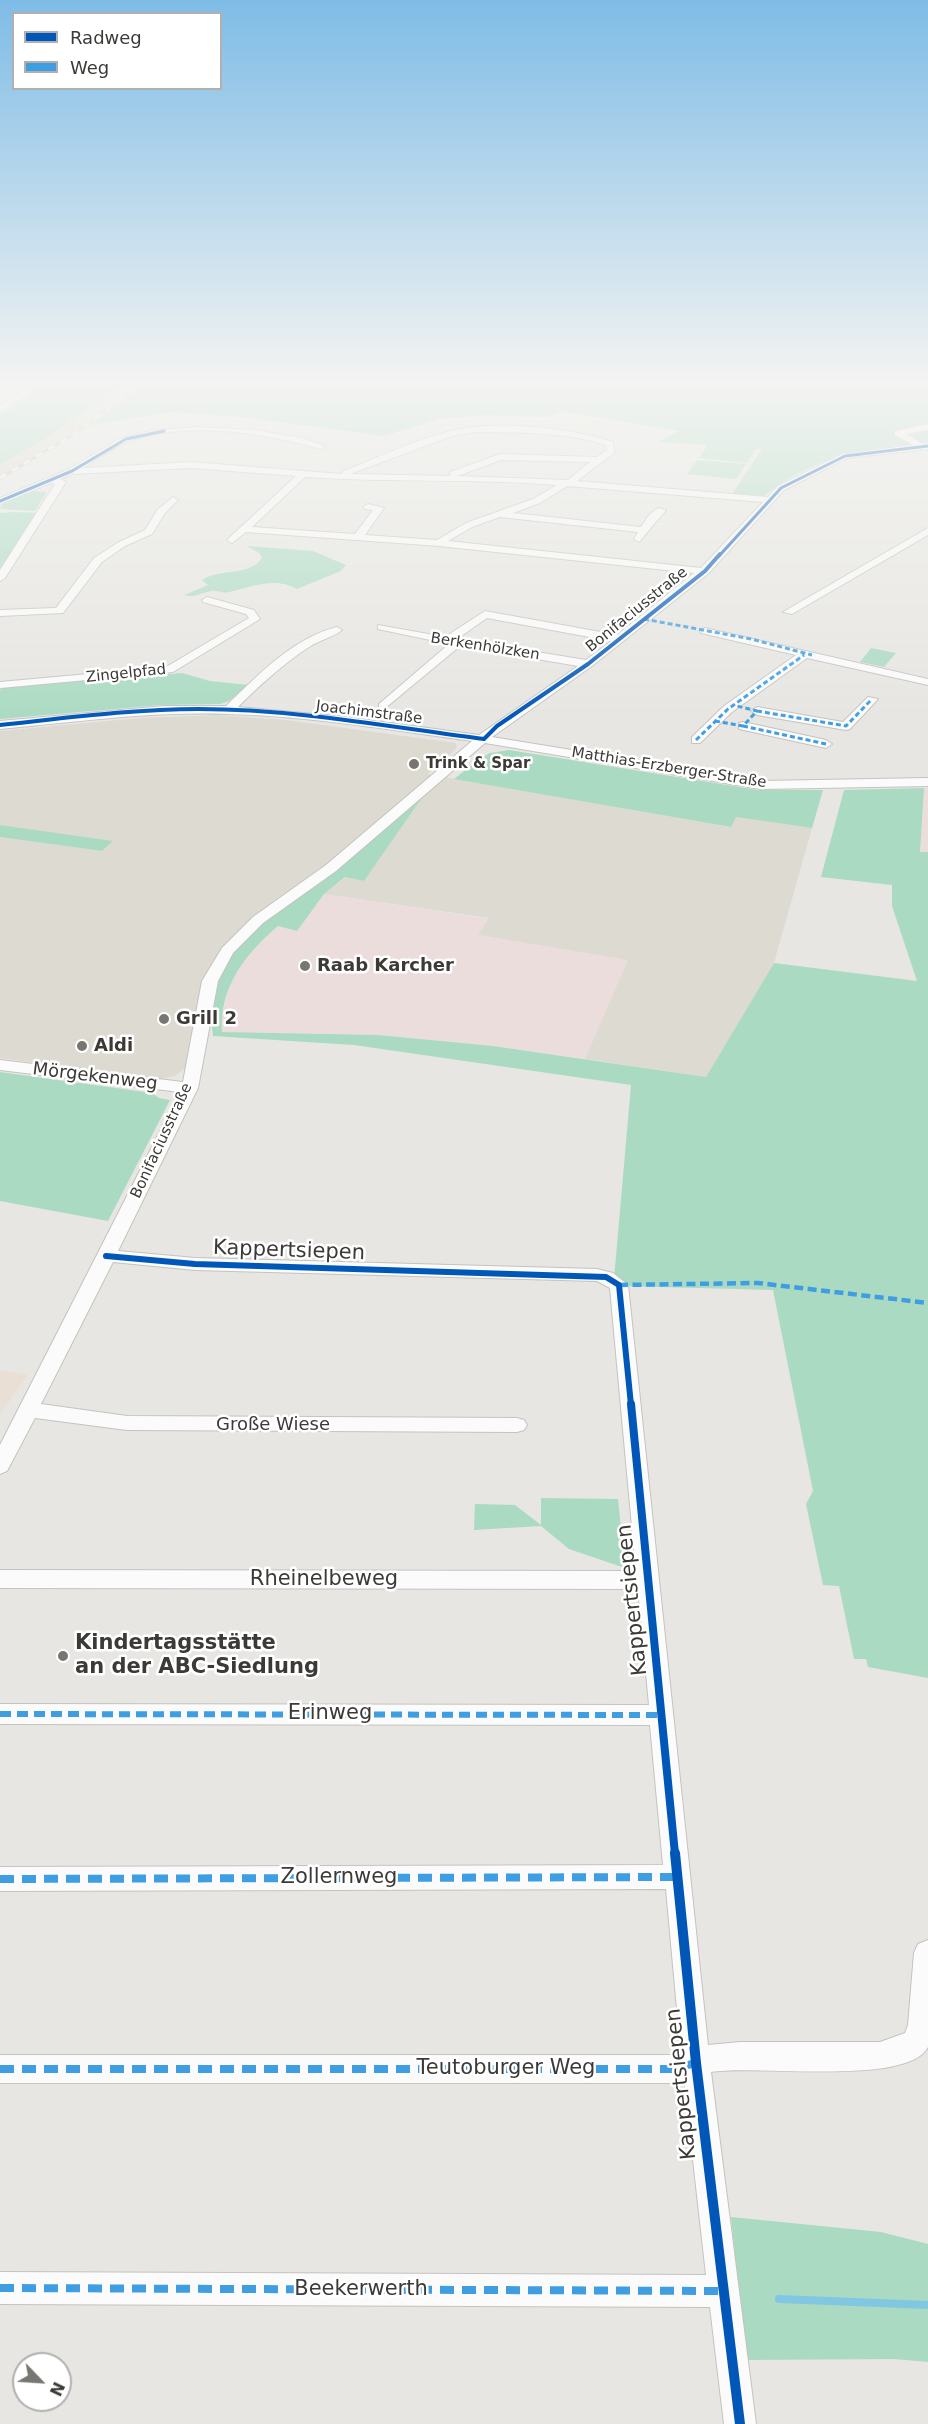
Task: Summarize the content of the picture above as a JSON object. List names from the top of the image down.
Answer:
{
  "streets": {
    "street": [
      "Bonifaciusstraße",
      "Berkenhölzken",
      "Zingelpfad",
      "Joachimstraße",
      "Matthias-Erzberger-Straße",
      "Mörgekenweg",
      "Kappertsiepen",
      "Große Wiese",
      "Rheinelbeweg",
      "Erinweg",
      "Zollernweg",
      "Teutoburger Weg",
      "Beekerwerth"
    ]
  },
  "crossings": [
    ["Bonifaciusstraße", "Berkenhölzken"],
    ["Bonifaciusstraße", "Joachimstraße"],
    ["Bonifaciusstraße", "Matthias-Erzberger-Straße"],
    ["Bonifaciusstraße", "Mörgekenweg"],
    ["Bonifaciusstraße", "Kappertsiepen"],
    ["Bonifaciusstraße", "Große Wiese"],
    ["Joachimstraße", "Matthias-Erzberger-Straße"],
    ["Kappertsiepen", "Rheinelbeweg"],
    ["Kappertsiepen", "Erinweg"],
    ["Kappertsiepen", "Zollernweg"],
    ["Kappertsiepen", "Teutoburger Weg"],
    ["Kappertsiepen", "Beekerwerth"]
  ],
  "places": [
    "Trink & Spar",
    "Raab Karcher",
    "Grill 2",
    "Aldi",
    "Kindertagsstätte an der ABC-Siedlung"
  ],
  "legend": ["Radweg", "Weg"],
  "north": "bottom right"
}
